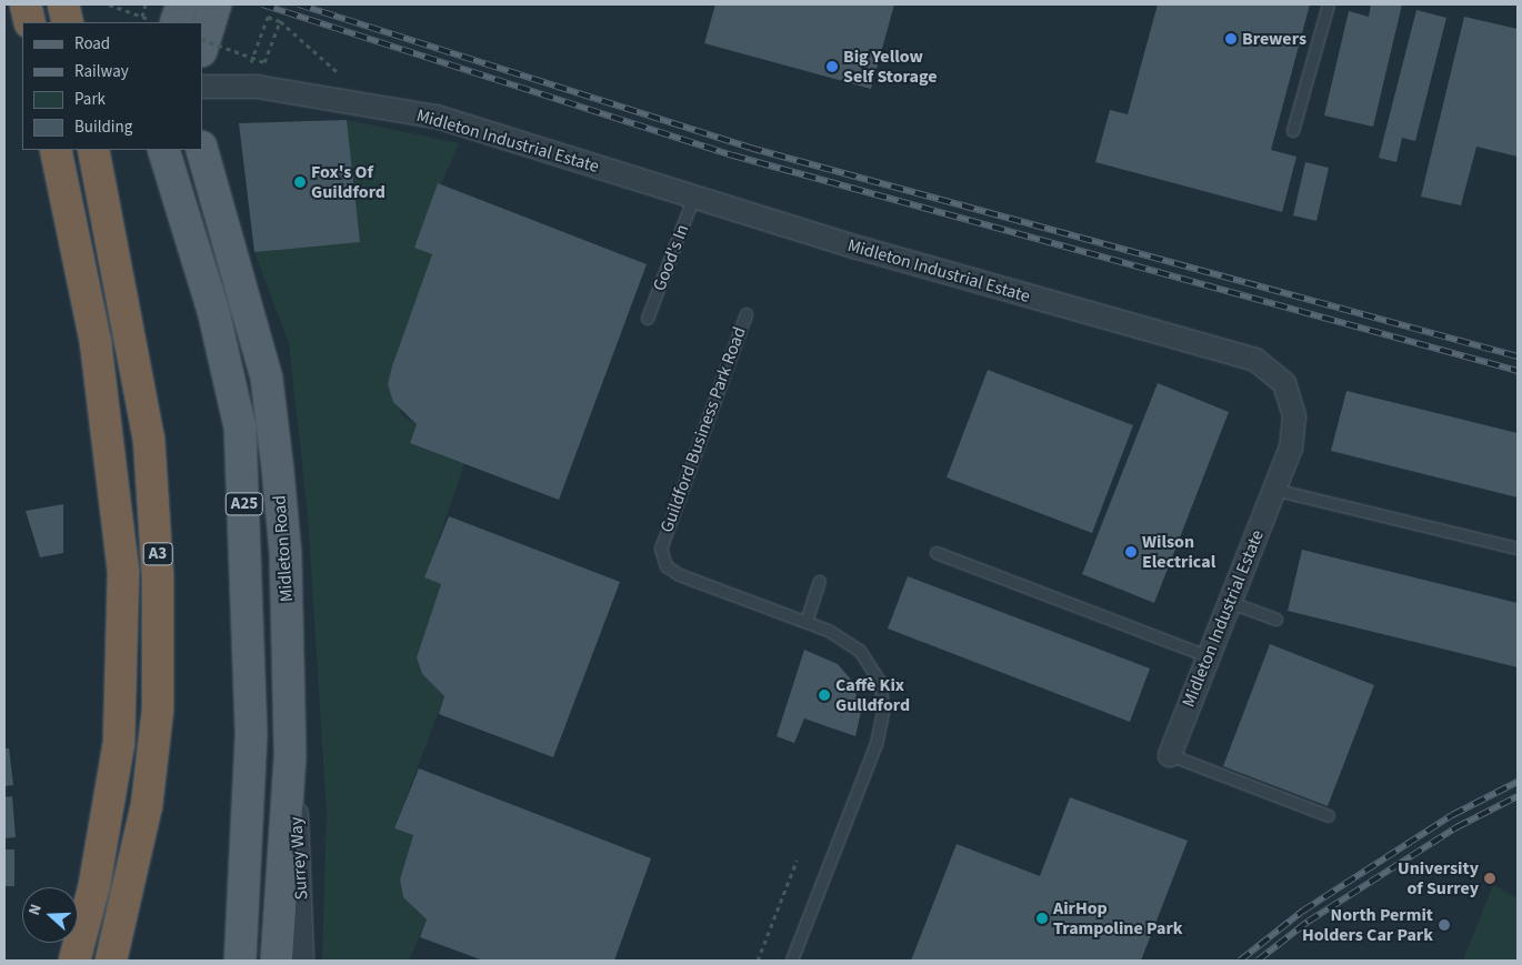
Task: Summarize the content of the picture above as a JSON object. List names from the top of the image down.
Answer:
{
  "streets": {
    "highway": ["A3"],
    "main road": ["A25", "Midleton Road"],
    "street": ["Midleton Industrial Estate", "Surrey Way"],
    "lane": ["Good's In", "Guildford Business Park Road"]
  },
  "crossings": [
    ["Midleton Industrial Estate", "Good's In"],
    ["Midleton Road", "Surrey Way"]
  ],
  "places": [
    "Brewers",
    "Big Yellow Self Storage",
    "Fox's Of Guildford",
    "Wilson Electrical",
    "Caffè Kix Gulldford",
    "University of Surrey",
    "AirHop Trampoline Park",
    "North Permit Holders Car Park"
  ],
  "legend": [
    "Road",
    "Railway",
    "Park",
    "Building"
  ],
  "north": "left"
}
